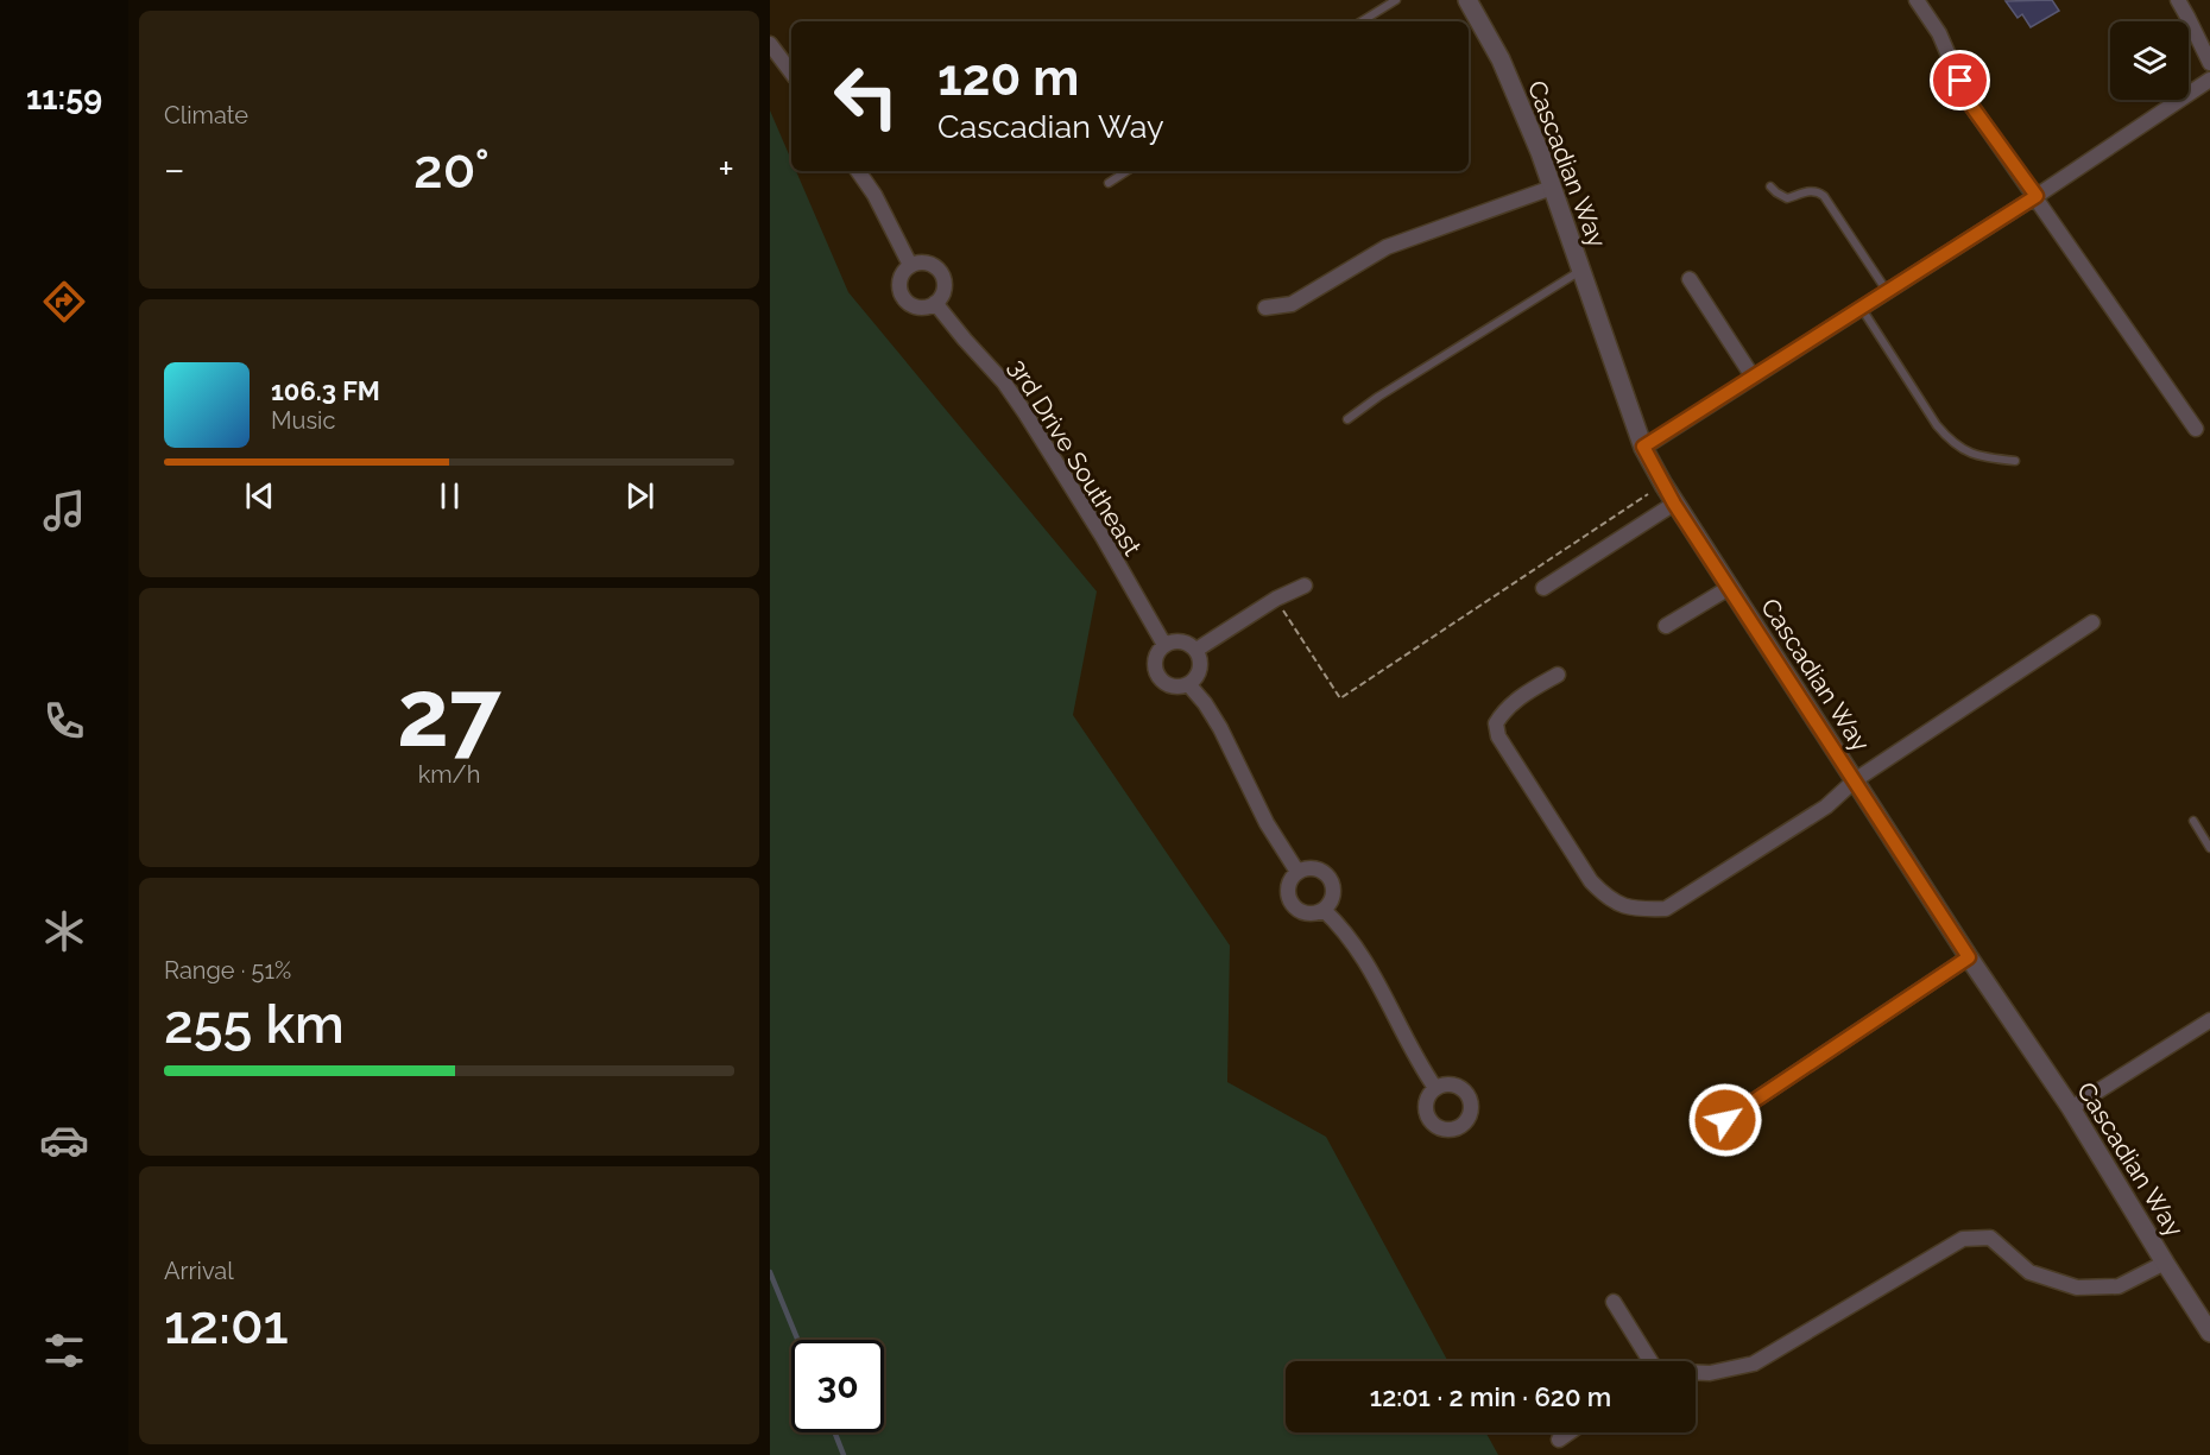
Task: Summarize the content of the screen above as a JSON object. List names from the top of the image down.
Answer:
{
  "streets": {
    "street": ["Cascadian Way", "3rd Drive Southeast"]
  },
  "page": {
    "tabs": "11:59",
    "tile": [
      "Climate",
      ["27", "km/h"],
      ["Range · 51%", "255 km"],
      ["Arrival", "12:01"]
    ],
    "turn": ["120 m", "Cascadian Way"],
    "heat": ["−", "20°", "+"],
    "song": ["106.3 FM", "Music"],
    "limit": "30",
    "trip": "12:01 · 2 min · 620 m"
  }
}
